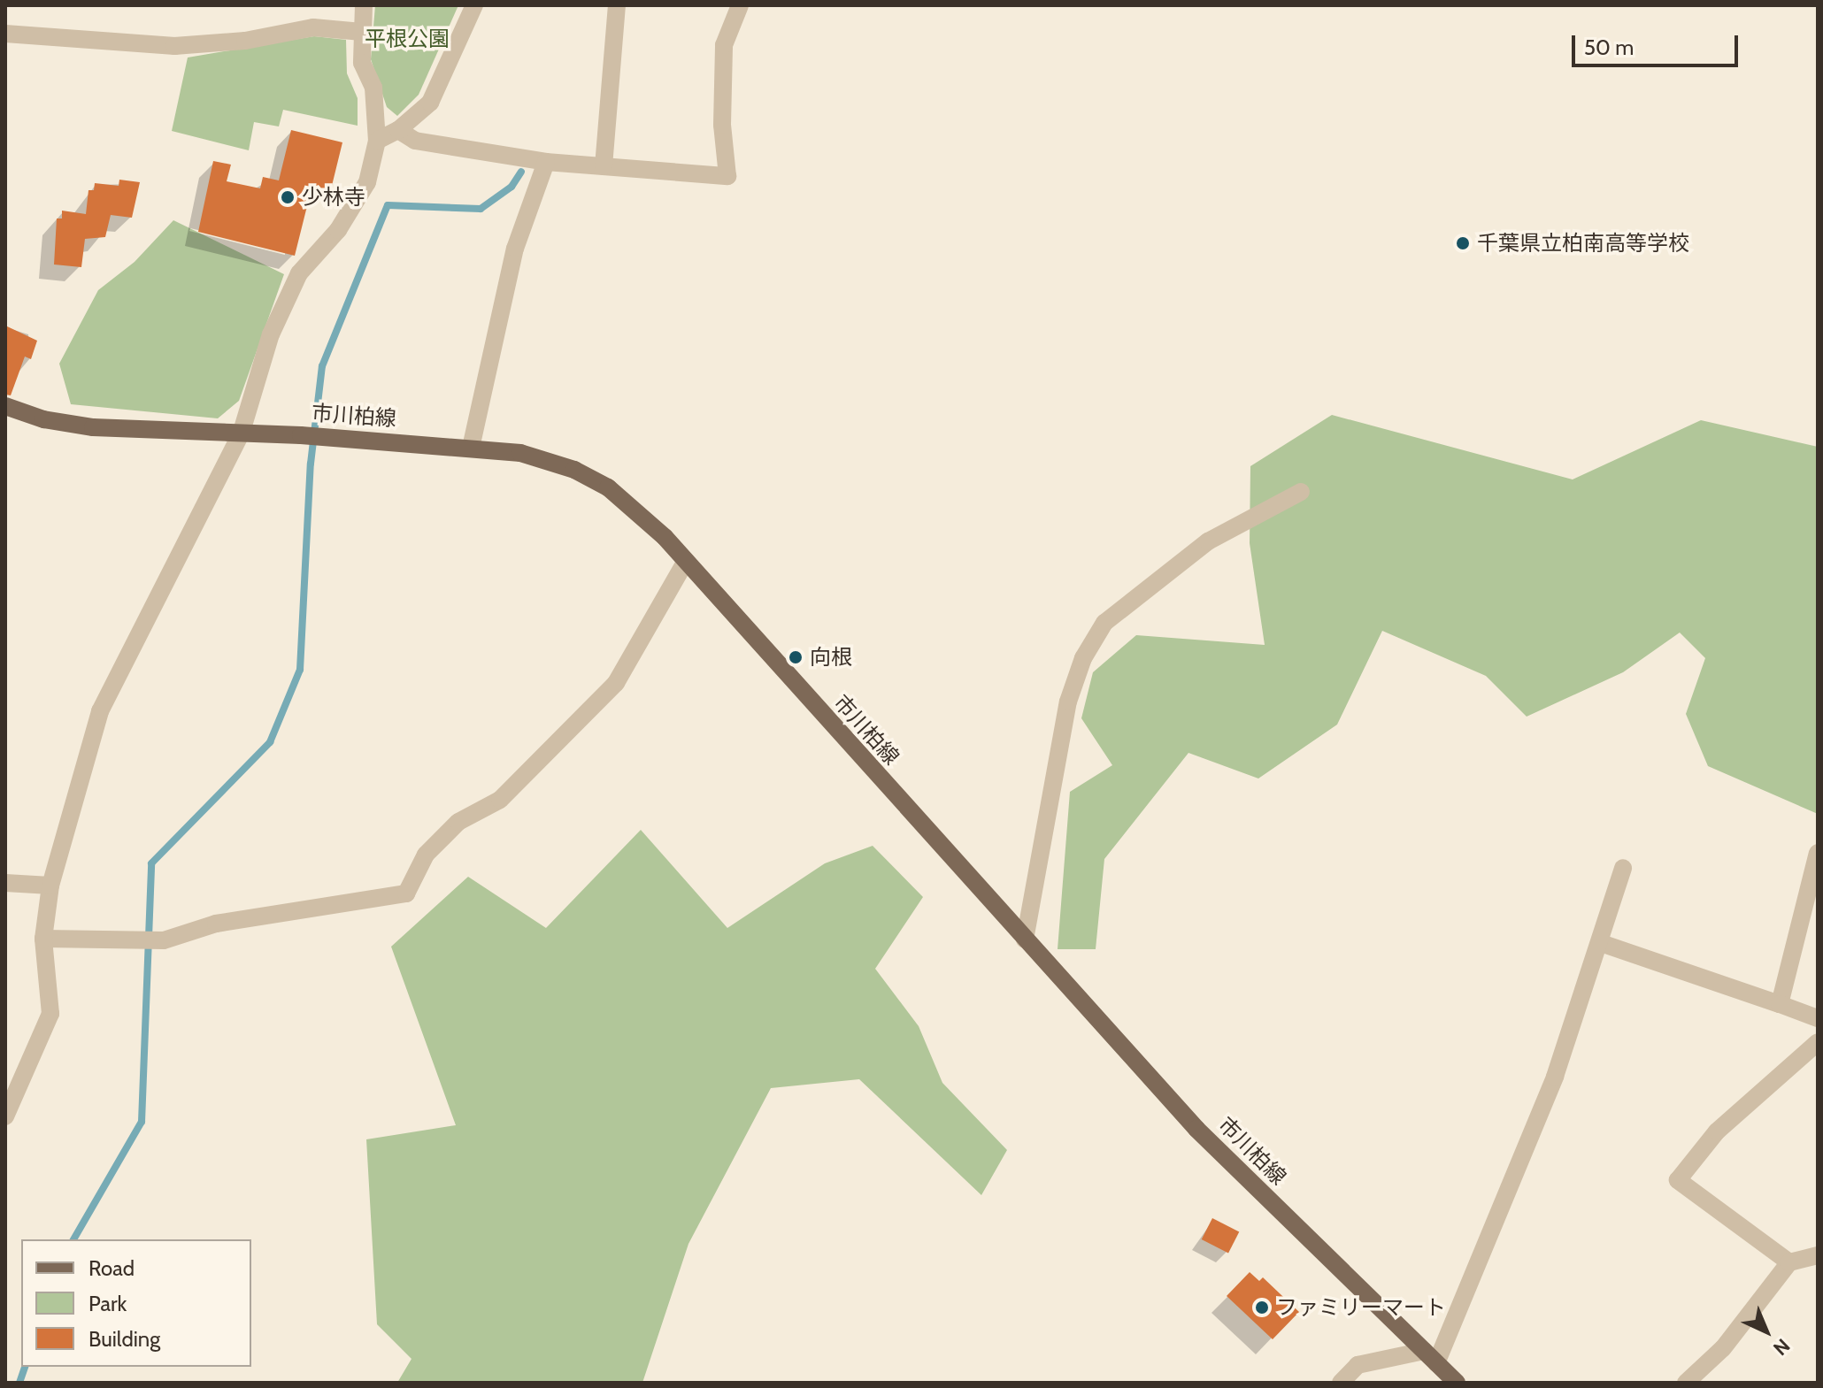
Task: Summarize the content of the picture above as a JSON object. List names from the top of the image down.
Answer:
{
  "streets": {
    "main road": ["市川柏線"]
  },
  "parks": ["平根公園"],
  "places": [
    "少林寺",
    "千葉県立柏南高等学校",
    "向根",
    "ファミリーマート"
  ],
  "legend": ["Road", "Park", "Building"],
  "scale_bar": "50 m",
  "north": "bottom right"
}
